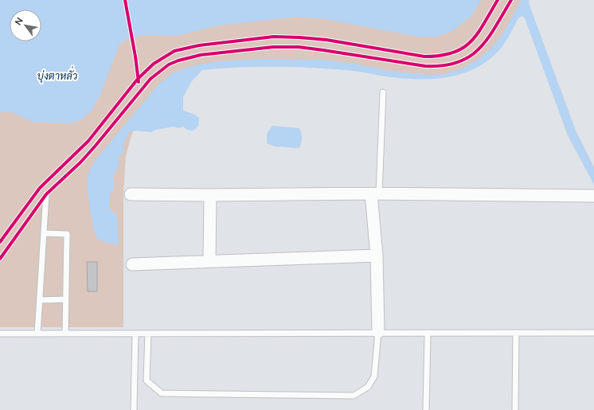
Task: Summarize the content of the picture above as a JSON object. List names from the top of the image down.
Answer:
{
  "water": ["บุ่งตาหลั่ว"],
  "north": "top left"
}
